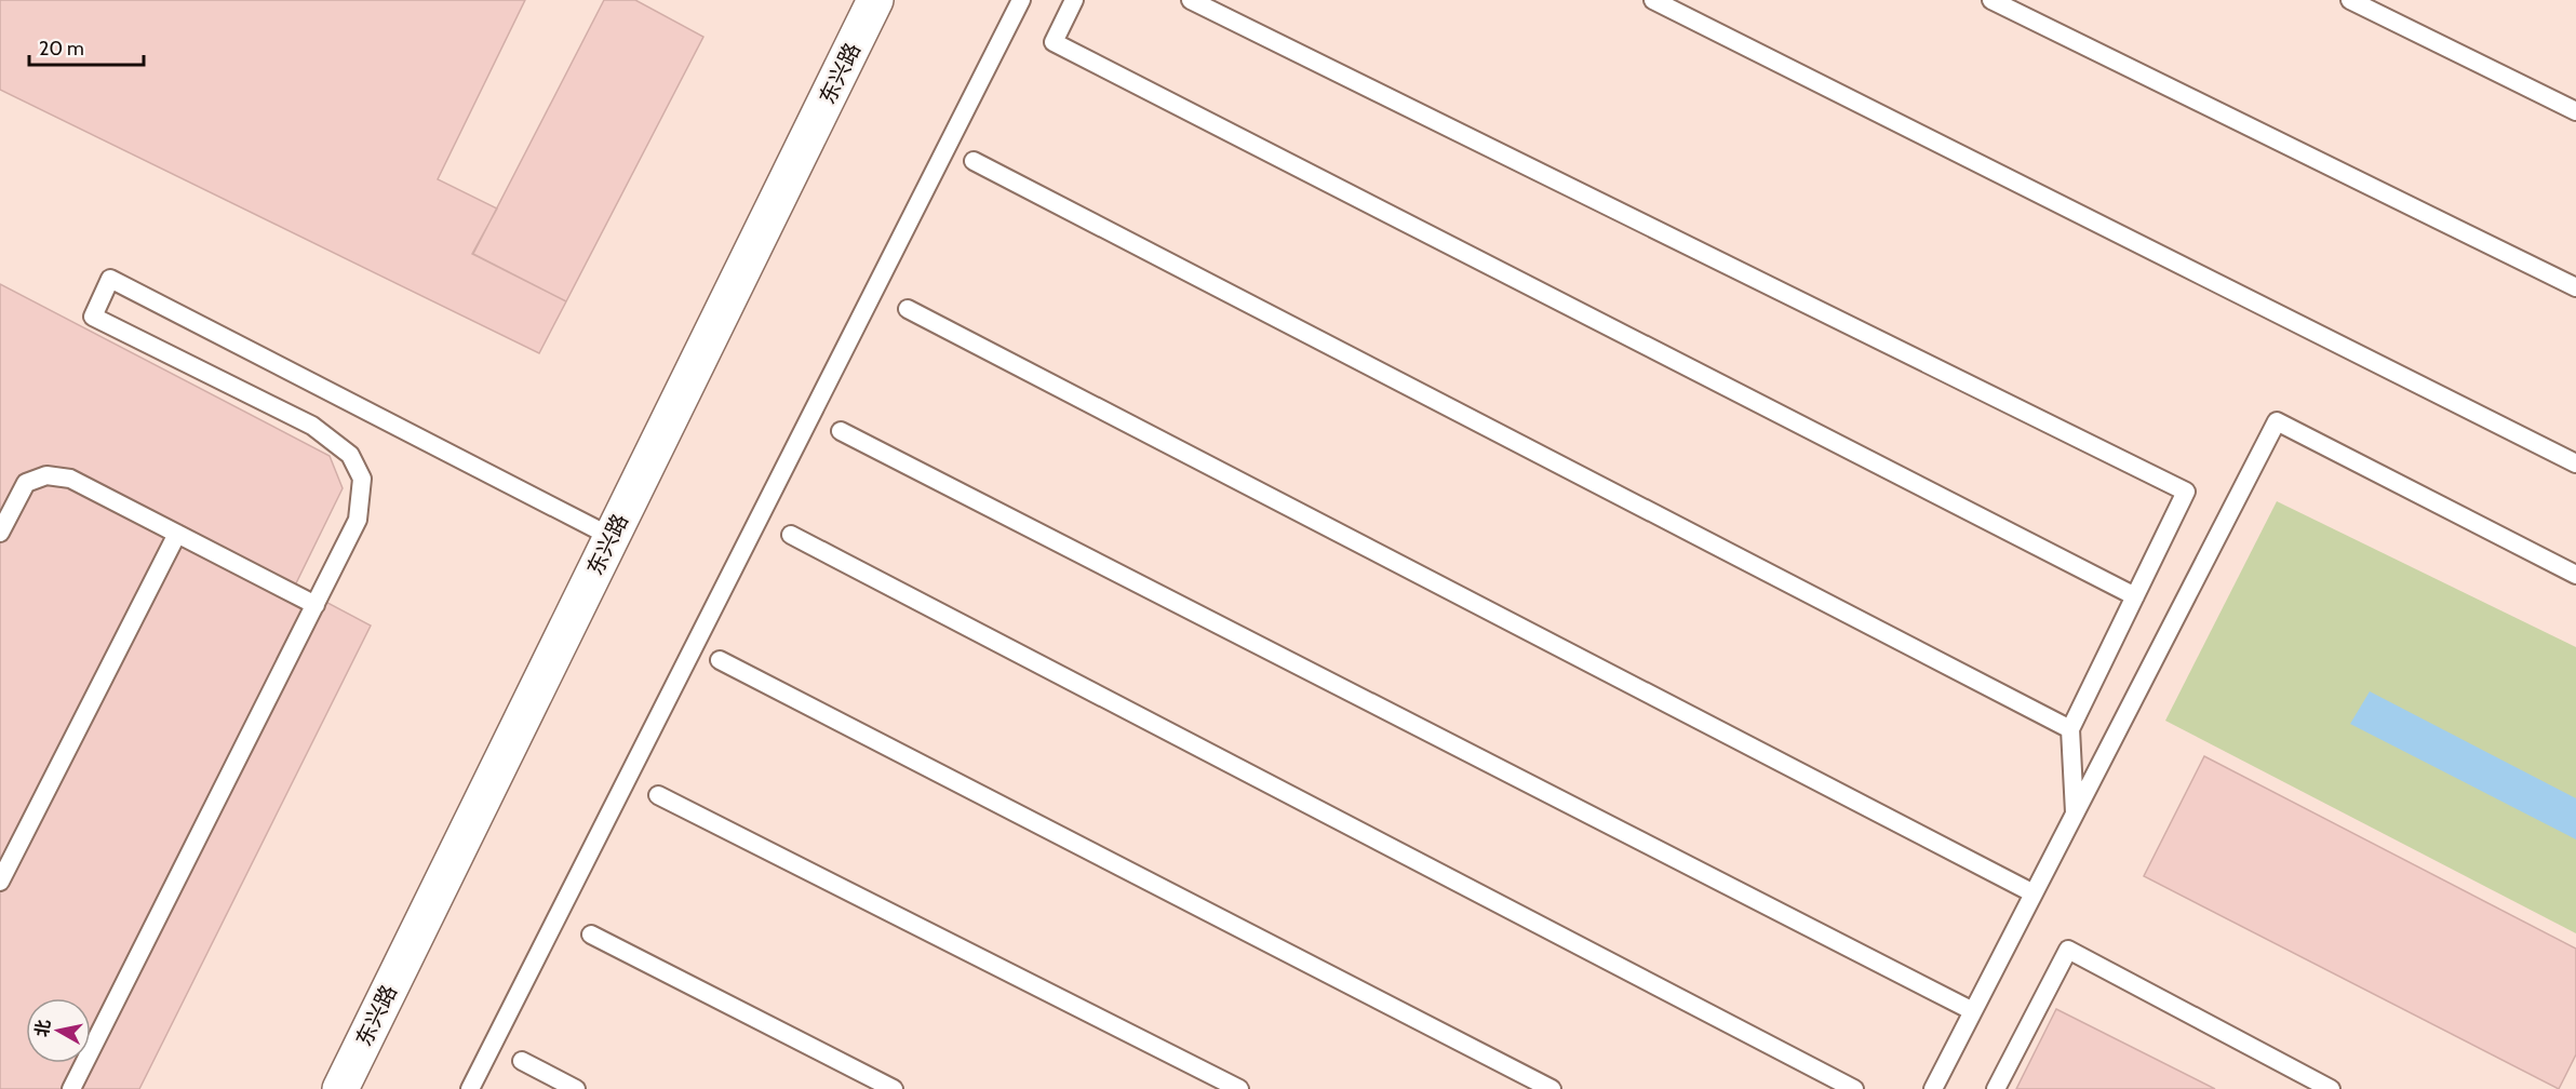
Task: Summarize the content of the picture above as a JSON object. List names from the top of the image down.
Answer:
{
  "streets": {
    "street": ["东兴路"]
  },
  "scale_bar": "20 m",
  "north": "left"
}
